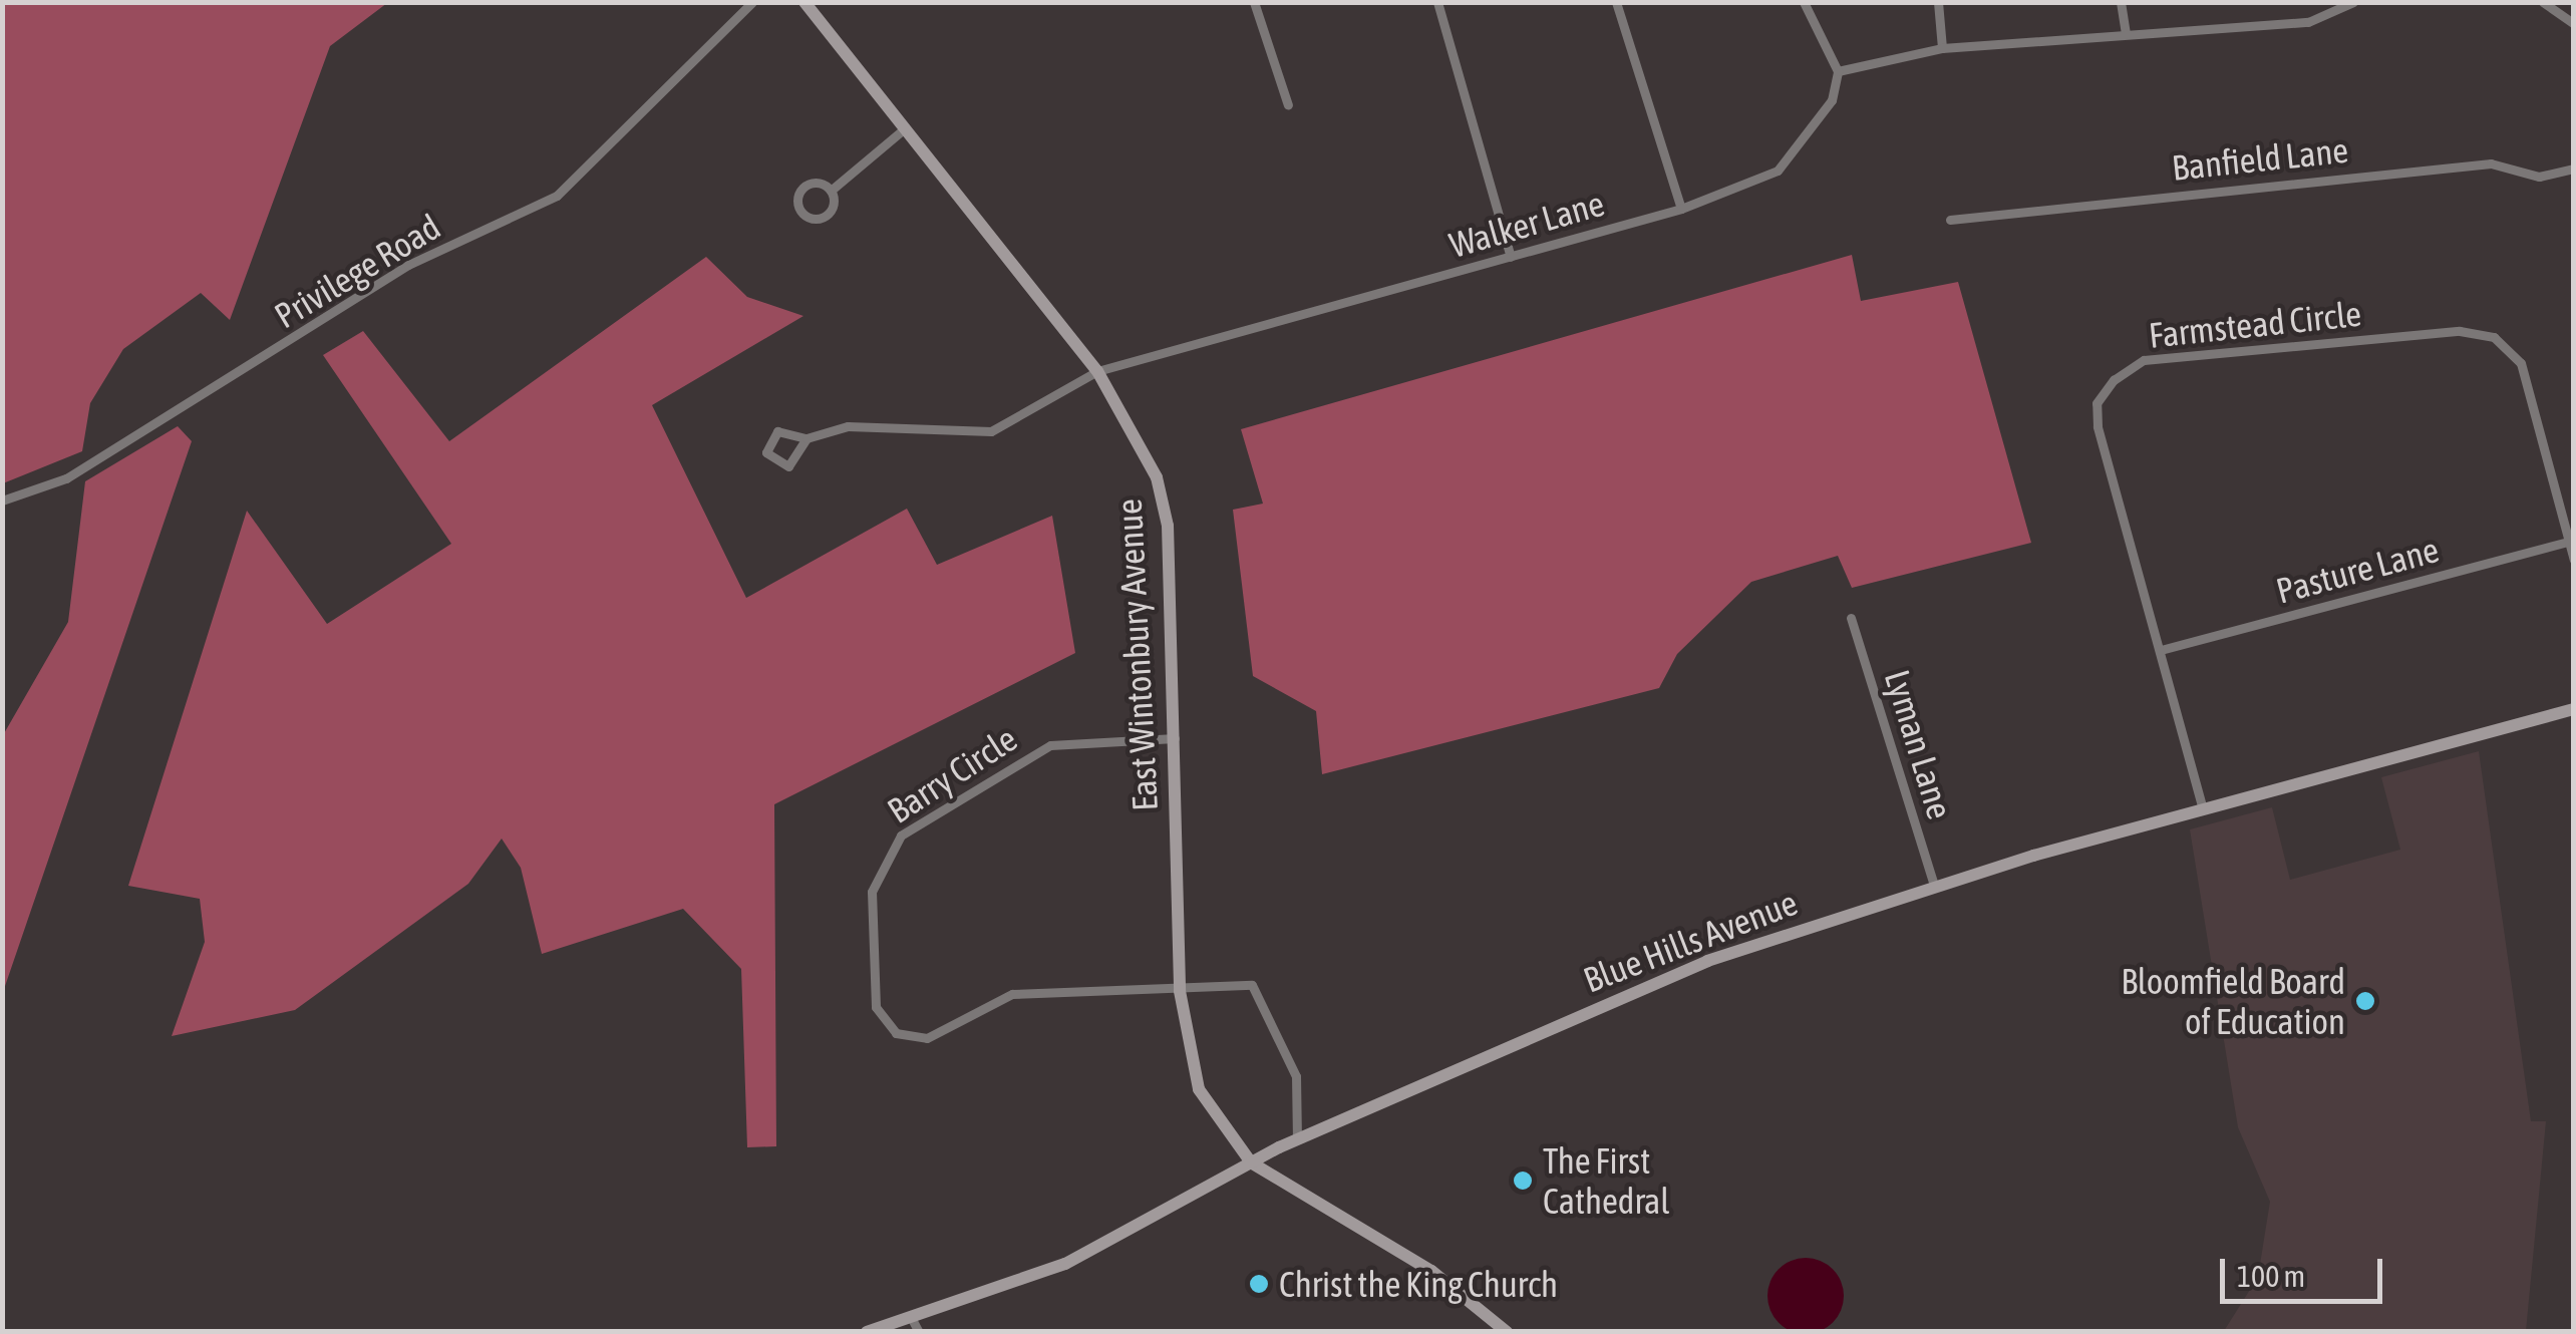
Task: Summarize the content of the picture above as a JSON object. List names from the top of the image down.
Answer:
{
  "streets": {
    "main road": ["East Wintonbury Avenue", "Blue Hills Avenue"],
    "street": [
      "Banfield Lane",
      "Walker Lane",
      "Privilege Road",
      "Farmstead Circle",
      "Pasture Lane",
      "Lyman Lane",
      "Barry Circle"
    ]
  },
  "crossings": [
    ["Walker Lane", "East Wintonbury Avenue"],
    ["Farmstead Circle", "Pasture Lane"],
    ["Farmstead Circle", "Blue Hills Avenue"],
    ["East Wintonbury Avenue", "Barry Circle"],
    ["East Wintonbury Avenue", "Blue Hills Avenue"],
    ["Lyman Lane", "Blue Hills Avenue"],
    ["Barry Circle", "Blue Hills Avenue"]
  ],
  "places": ["Bloomfield Board of Education", "The First Cathedral", "Christ the King Church"],
  "scale_bar": "100 m"
}
